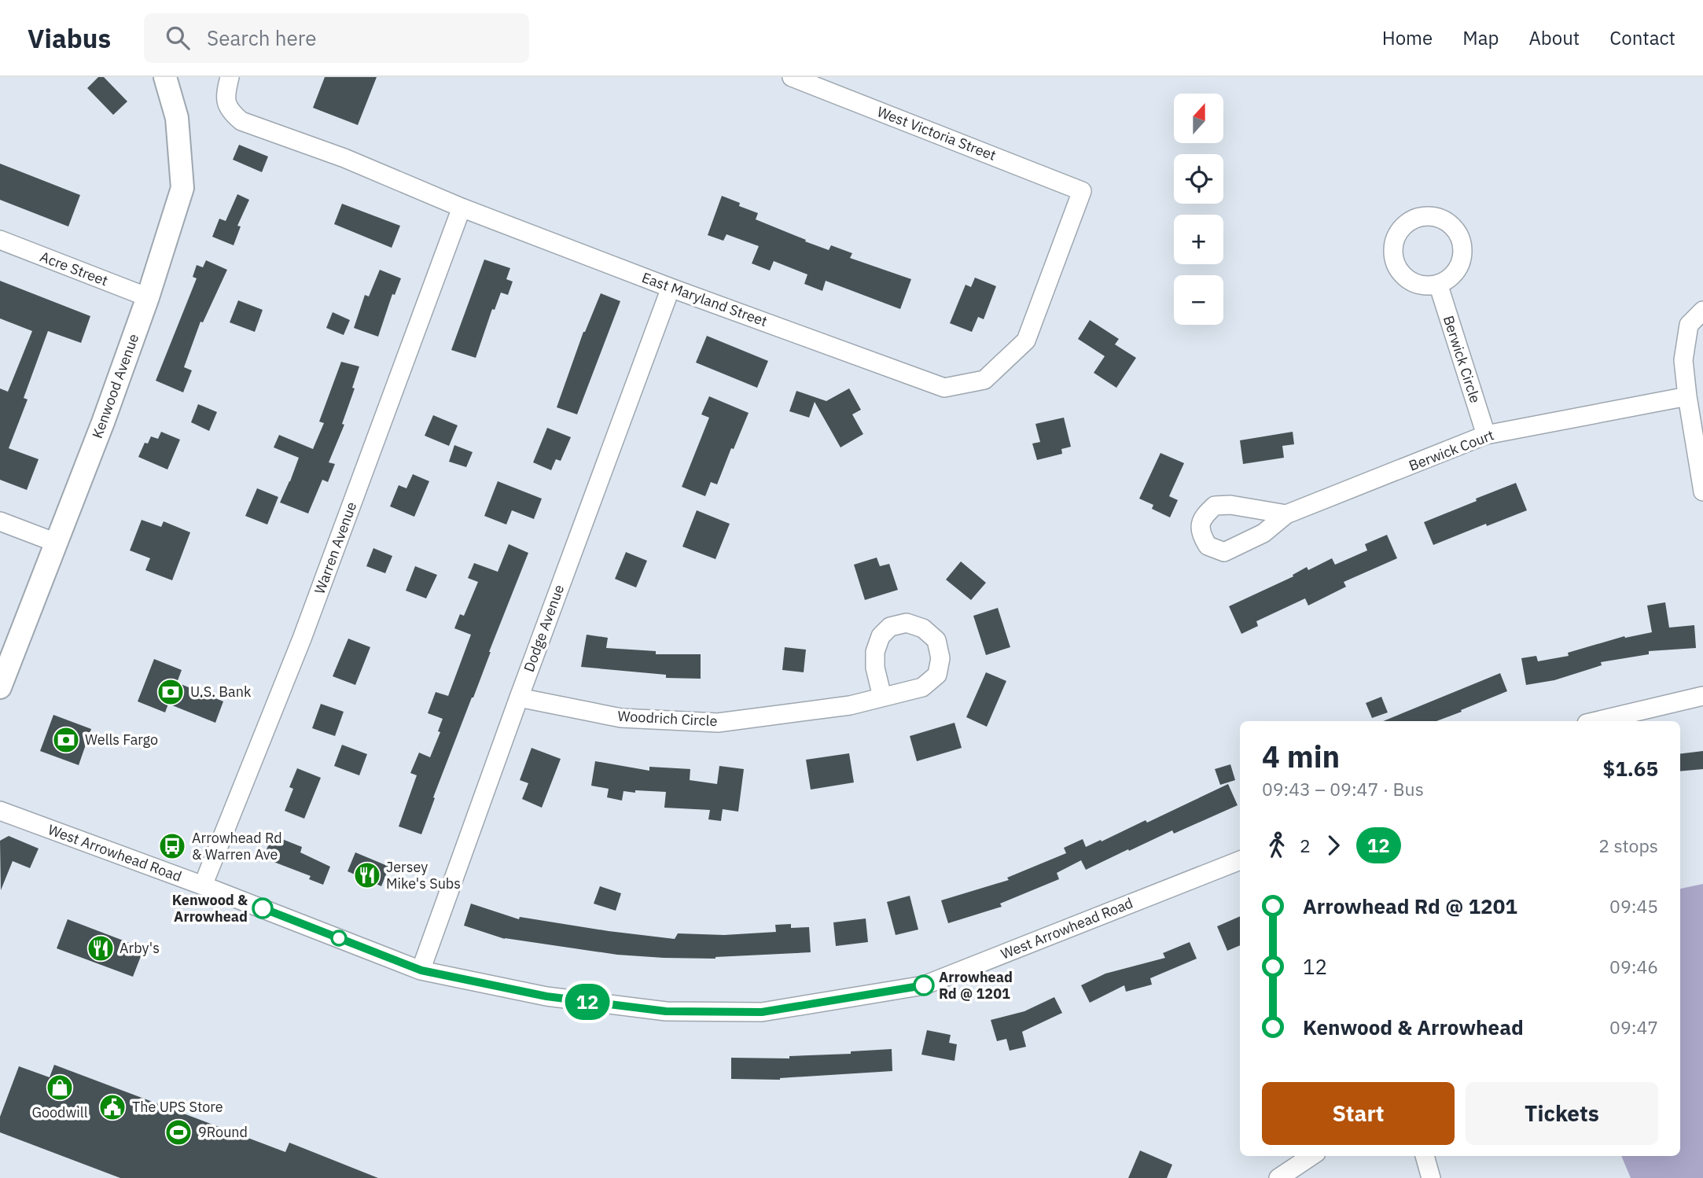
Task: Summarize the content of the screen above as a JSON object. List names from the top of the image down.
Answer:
{
  "streets": {
    "main road": ["Kenwood Avenue"],
    "street": [
      "West Victoria Street",
      "Acre Street",
      "East Maryland Street",
      "Berwick Circle",
      "Berwick Court",
      "Warren Avenue",
      "Dodge Avenue",
      "Woodrich Circle",
      "West Arrowhead Road"
    ]
  },
  "crossings": [
    ["West Victoria Street", "East Maryland Street"],
    ["Acre Street", "Kenwood Avenue"],
    ["East Maryland Street", "Warren Avenue"],
    ["East Maryland Street", "Dodge Avenue"],
    ["Berwick Circle", "Berwick Court"],
    ["Warren Avenue", "West Arrowhead Road"],
    ["Dodge Avenue", "Woodrich Circle"],
    ["Dodge Avenue", "West Arrowhead Road"]
  ],
  "places": {
    "bank": ["U.S. Bank", "Wells Fargo"],
    "bus stop": ["Arrowhead Rd & Warren Ave"],
    "restaurant": ["Jersey Mike's Subs", "Arby's"],
    "other": ["Kenwood & Arrowhead", "Arrowhead Rd @ 1201"],
    "shop": ["Goodwill"],
    "public building": ["The UPS Store"],
    "sports": ["9Round"]
  },
  "lines": ["bus line 12"],
  "north": "top",
  "page": {
    "header": "Viabus",
    "search": "Search here",
    "nav": [
      "Home",
      "Map",
      "About",
      "Contact"
    ],
    "on_map": "12",
    "map_buttons": ["+", "−"],
    "heading": ["4 min", "09:43 – 09:47 · Bus", "$1.65"],
    "legs": ["2", "12", "2 stops"],
    "list": [
      {
        "name": "Arrowhead Rd @ 1201",
        "value": "09:45"
      },
      {
        "name": "12",
        "value": "09:46"
      },
      {
        "name": "Kenwood & Arrowhead",
        "value": "09:47"
      }
    ],
    "buttons": ["Start", "Tickets"]
  }
}
